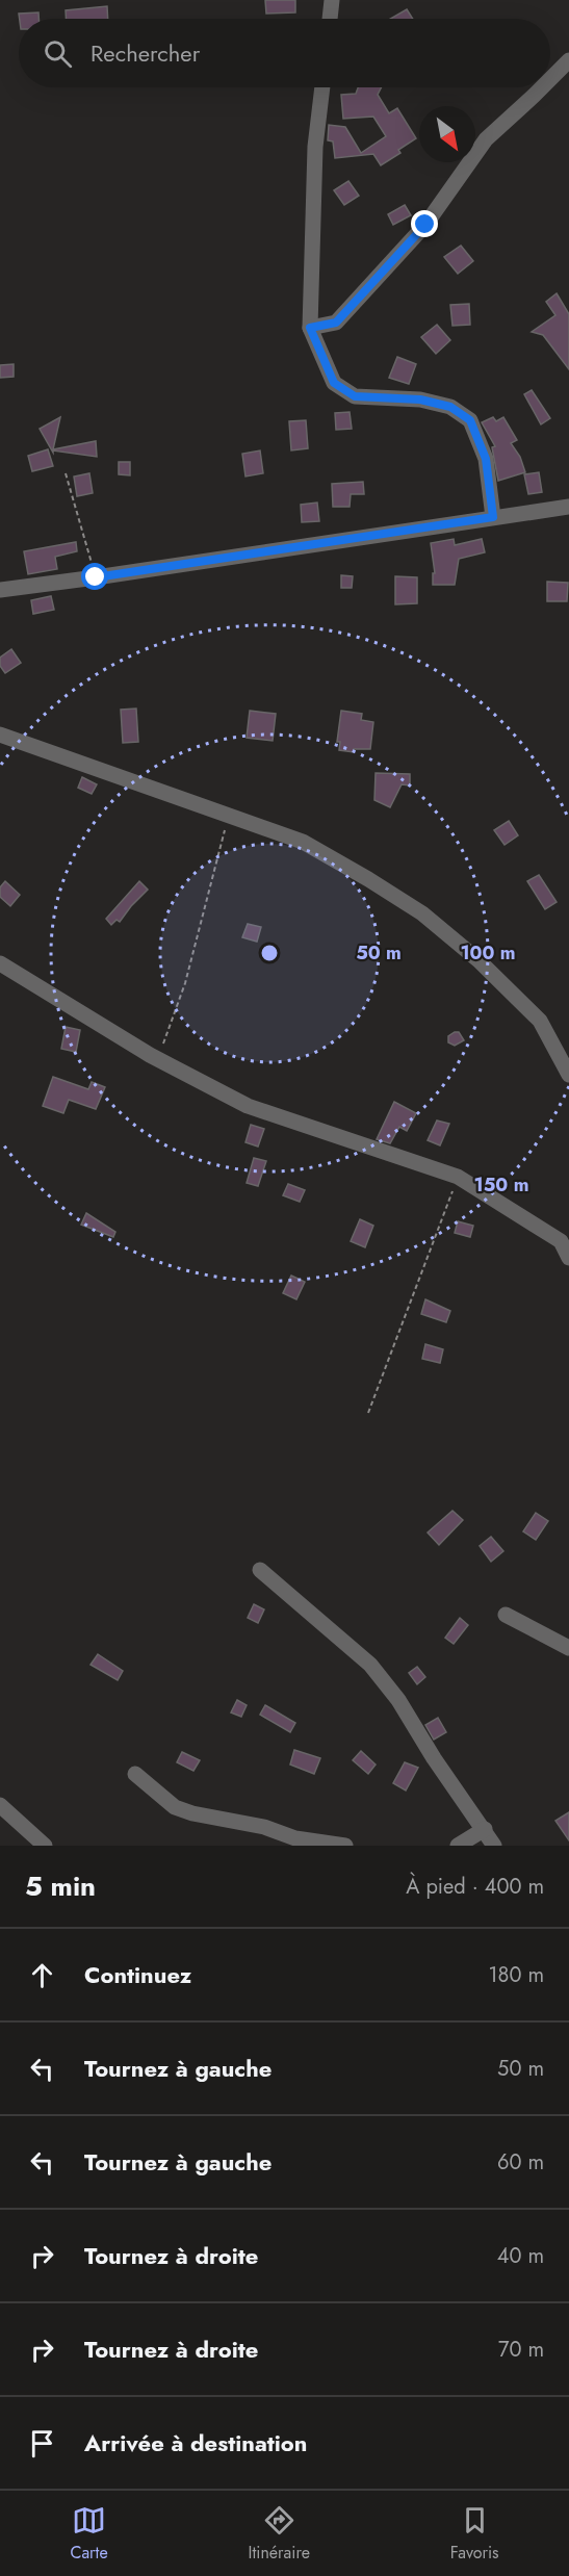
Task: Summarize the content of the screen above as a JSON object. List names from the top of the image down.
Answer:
{
  "north": "bottom right",
  "page": {
    "search": "Rechercher",
    "heading": ["5 min", "À pied · 400 m"],
    "list": [
      ["Continuez", "180 m"],
      ["Tournez à gauche", "50 m"],
      ["Tournez à gauche", "60 m"],
      ["Tournez à droite", "40 m"],
      ["Tournez à droite", "70 m"],
      "Arrivée à destination"
    ],
    "nav": ["Carte", "Itinéraire", "Favoris"]
  },
  "rings": ["50 m", "100 m", "150 m"]
}
